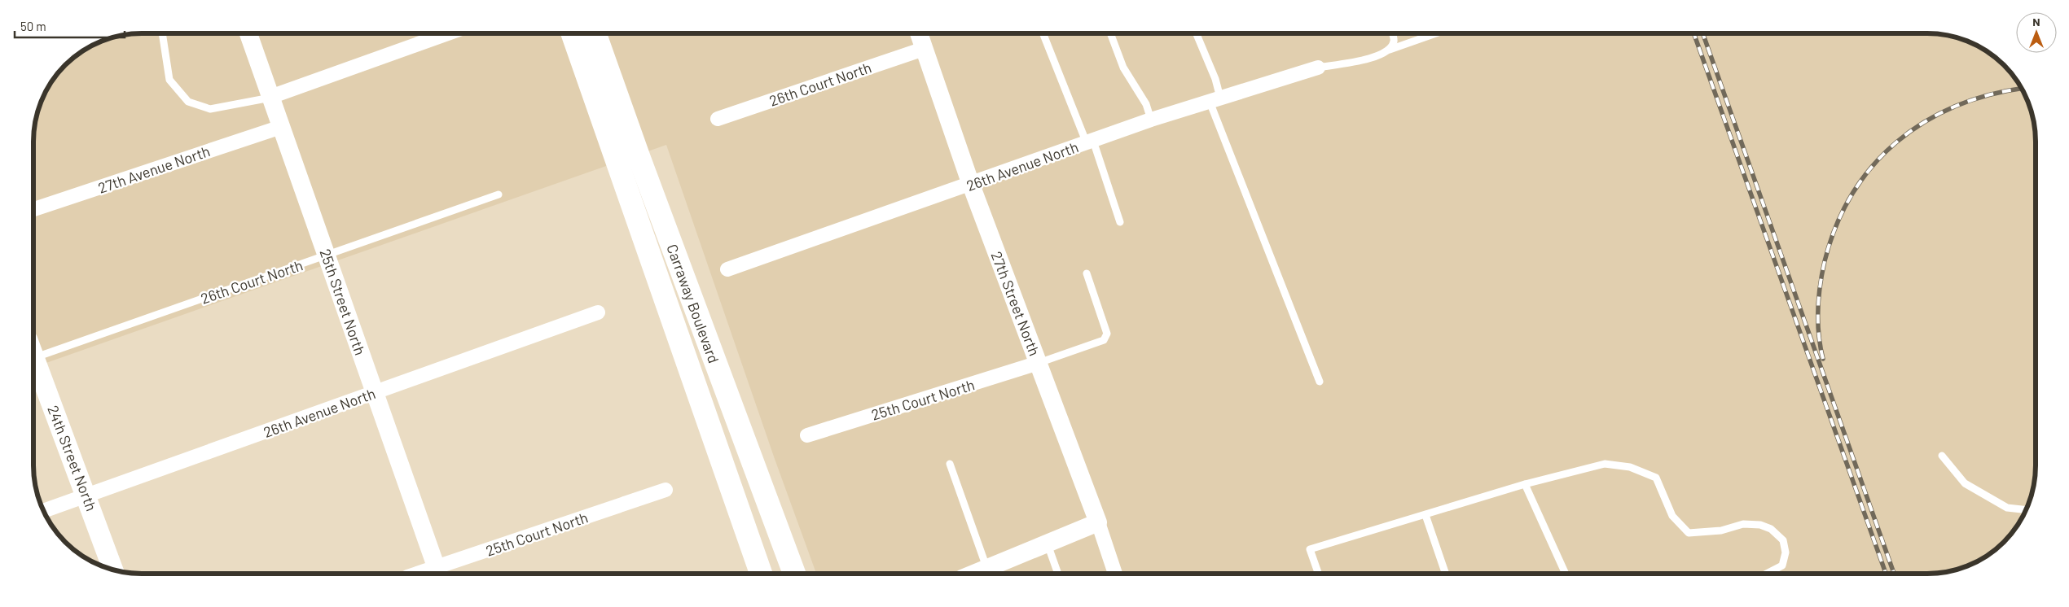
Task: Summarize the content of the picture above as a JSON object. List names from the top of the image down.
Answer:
{
  "streets": {
    "main road": ["Carraway Boulevard", "24th Street North"],
    "street": [
      "26th Court North",
      "26th Avenue North",
      "27th Avenue North",
      "25th Street North",
      "27th Street North",
      "25th Court North"
    ]
  },
  "crossings": [
    ["26th Court North", "25th Street North"],
    ["26th Court North", "27th Street North"],
    ["26th Avenue North", "25th Street North"],
    ["26th Avenue North", "27th Street North"],
    ["26th Avenue North", "24th Street North"],
    ["27th Avenue North", "25th Street North"],
    ["25th Street North", "25th Court North"],
    ["27th Street North", "25th Court North"]
  ],
  "scale_bar": "50 m",
  "north": "top"
}
